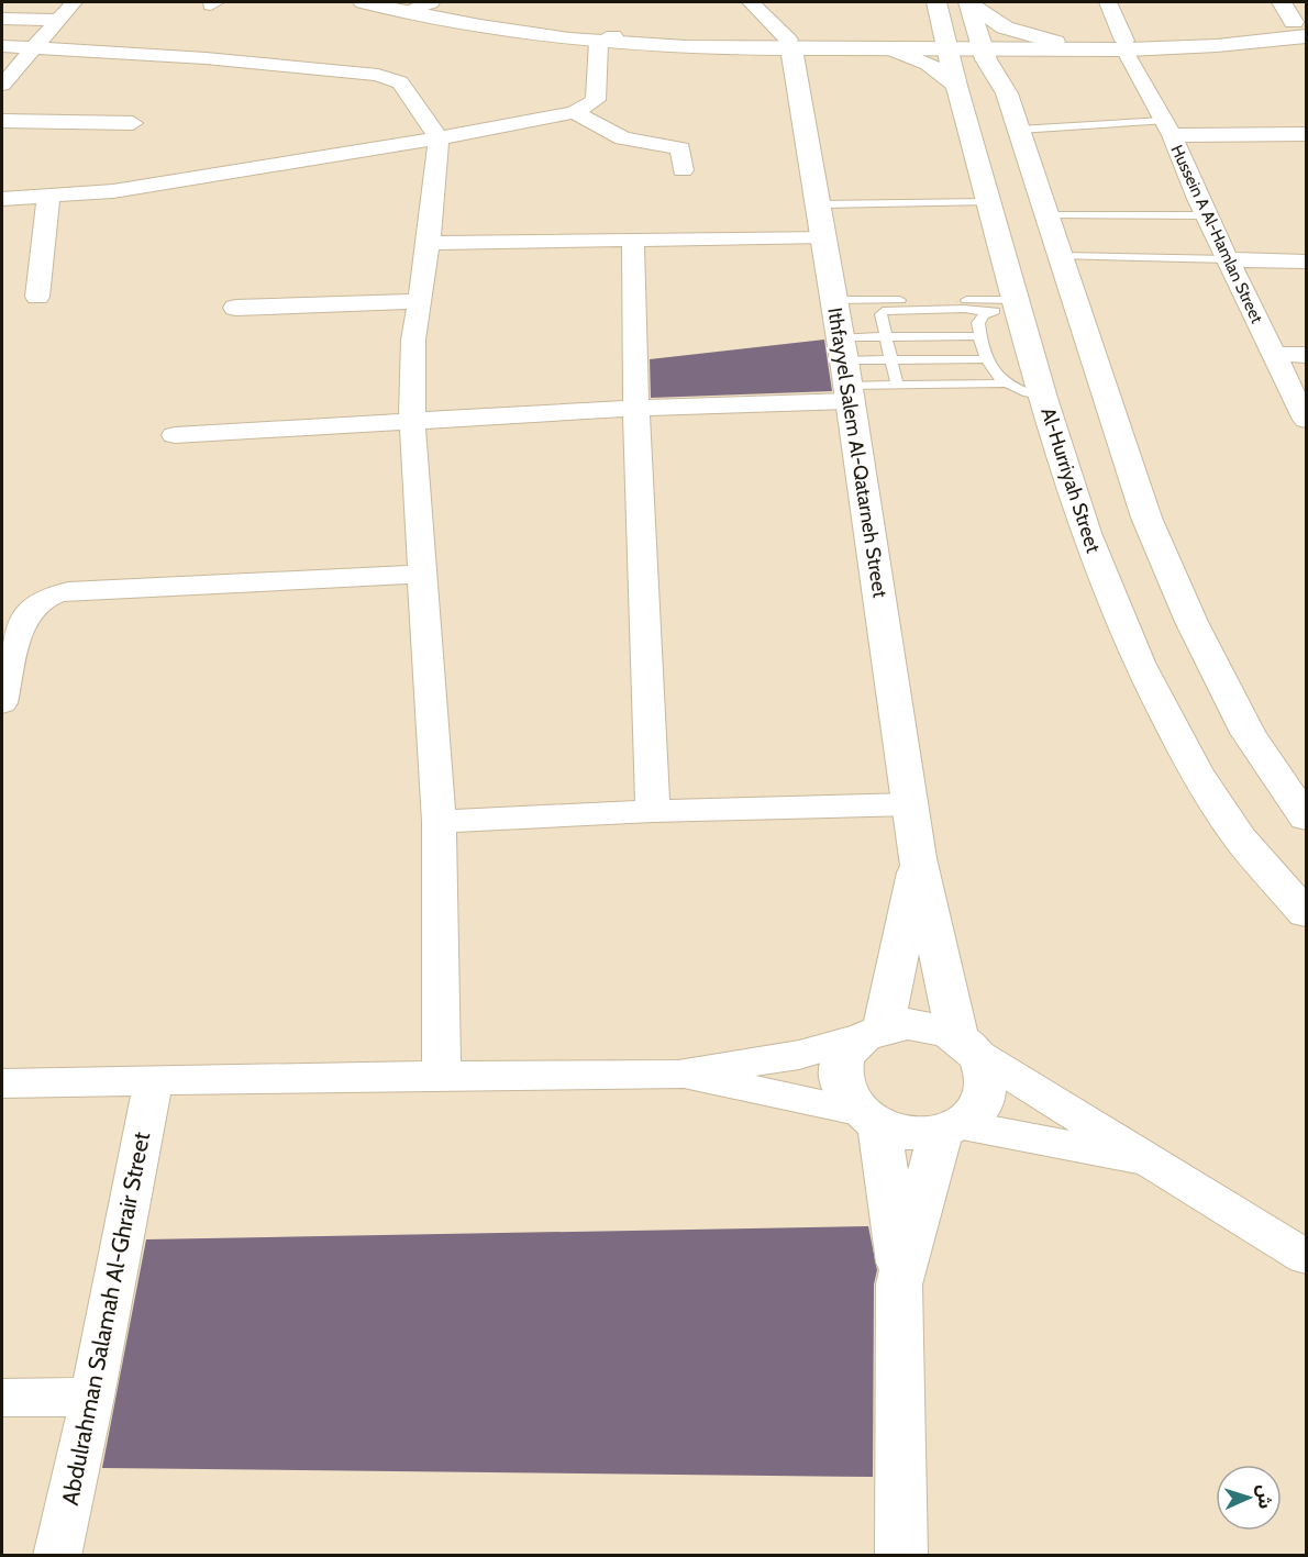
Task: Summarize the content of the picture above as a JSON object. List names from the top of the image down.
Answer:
{
  "streets": {
    "main road": ["Ithfayyel Salem Al-Qatarneh Street", "Al-Hurriyah Street"],
    "street": ["Hussein A Al-Hamlan Street", "Abdulrahman Salamah Al-Ghrair Street"]
  },
  "north": "right"
}
